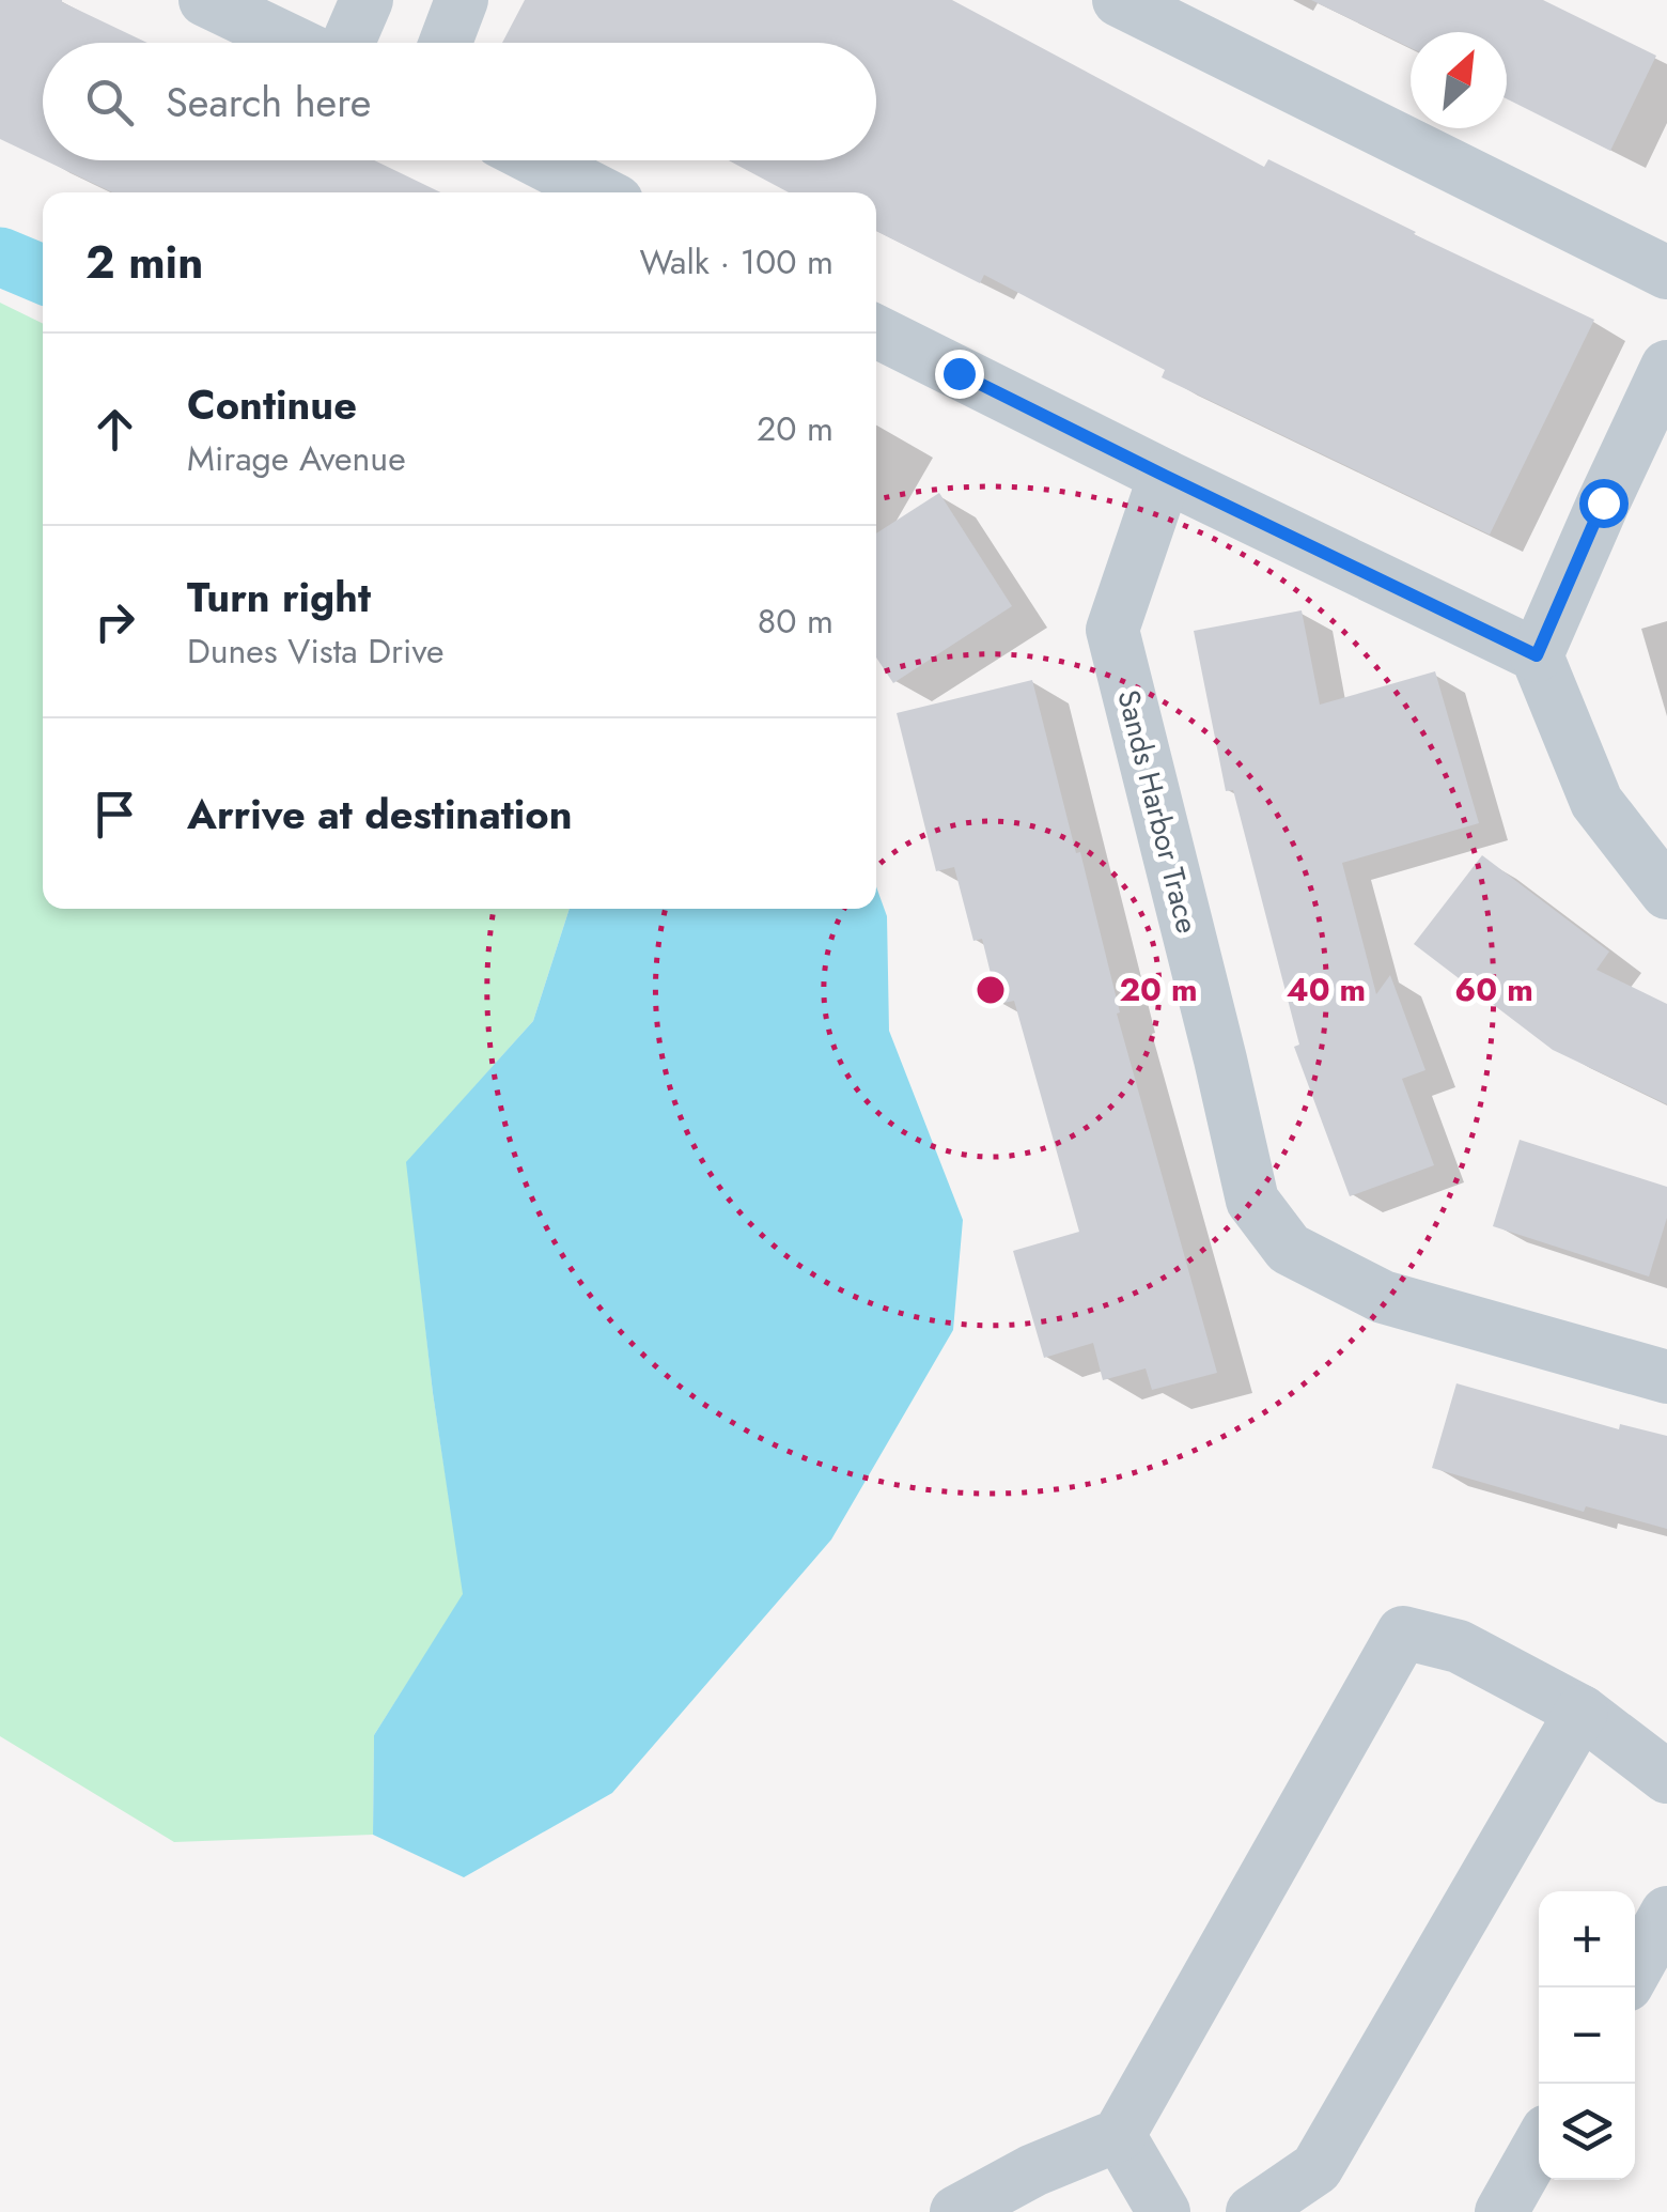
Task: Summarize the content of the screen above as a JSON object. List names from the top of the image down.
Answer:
{
  "streets": {
    "street": ["Sands Harbor Trace"]
  },
  "north": "top right",
  "page": {
    "search": "Search here",
    "heading": ["2 min", "Walk · 100 m"],
    "list": [
      ["Continue", "Mirage Avenue", "20 m"],
      ["Turn right", "Dunes Vista Drive", "80 m"],
      "Arrive at destination"
    ],
    "map_buttons": ["+", "−"]
  },
  "rings": ["20 m", "40 m", "60 m"]
}
